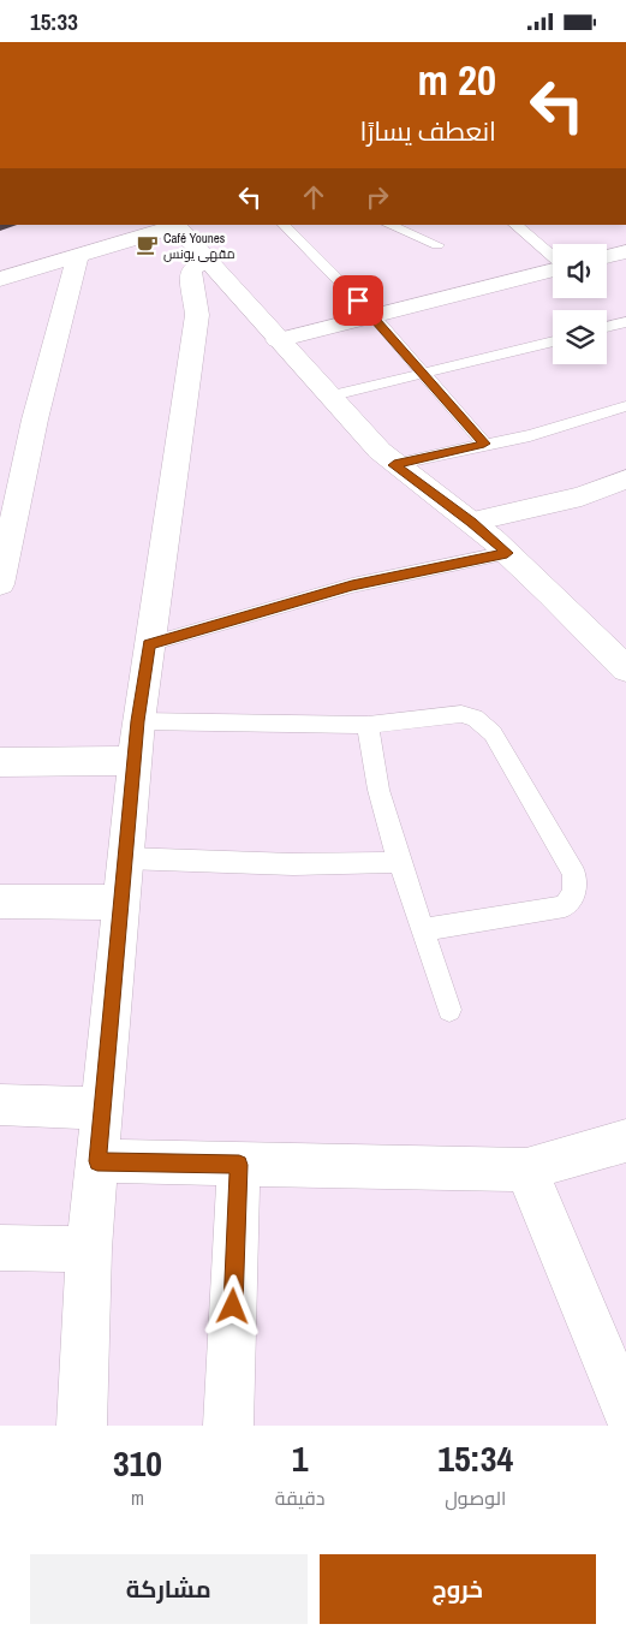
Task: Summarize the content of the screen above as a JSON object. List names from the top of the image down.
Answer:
{
  "places": {
    "cafe": ["Café Younes مقهى يونس"]
  },
  "page": {
    "status": "15:33",
    "turn": ["20 m", "انعطف يسارًا"],
    "eta": [
      "15:34",
      "الوصول",
      "1",
      "دقيقة",
      "310",
      "m"
    ],
    "buttons": ["خروج", "مشاركة"]
  }
}
